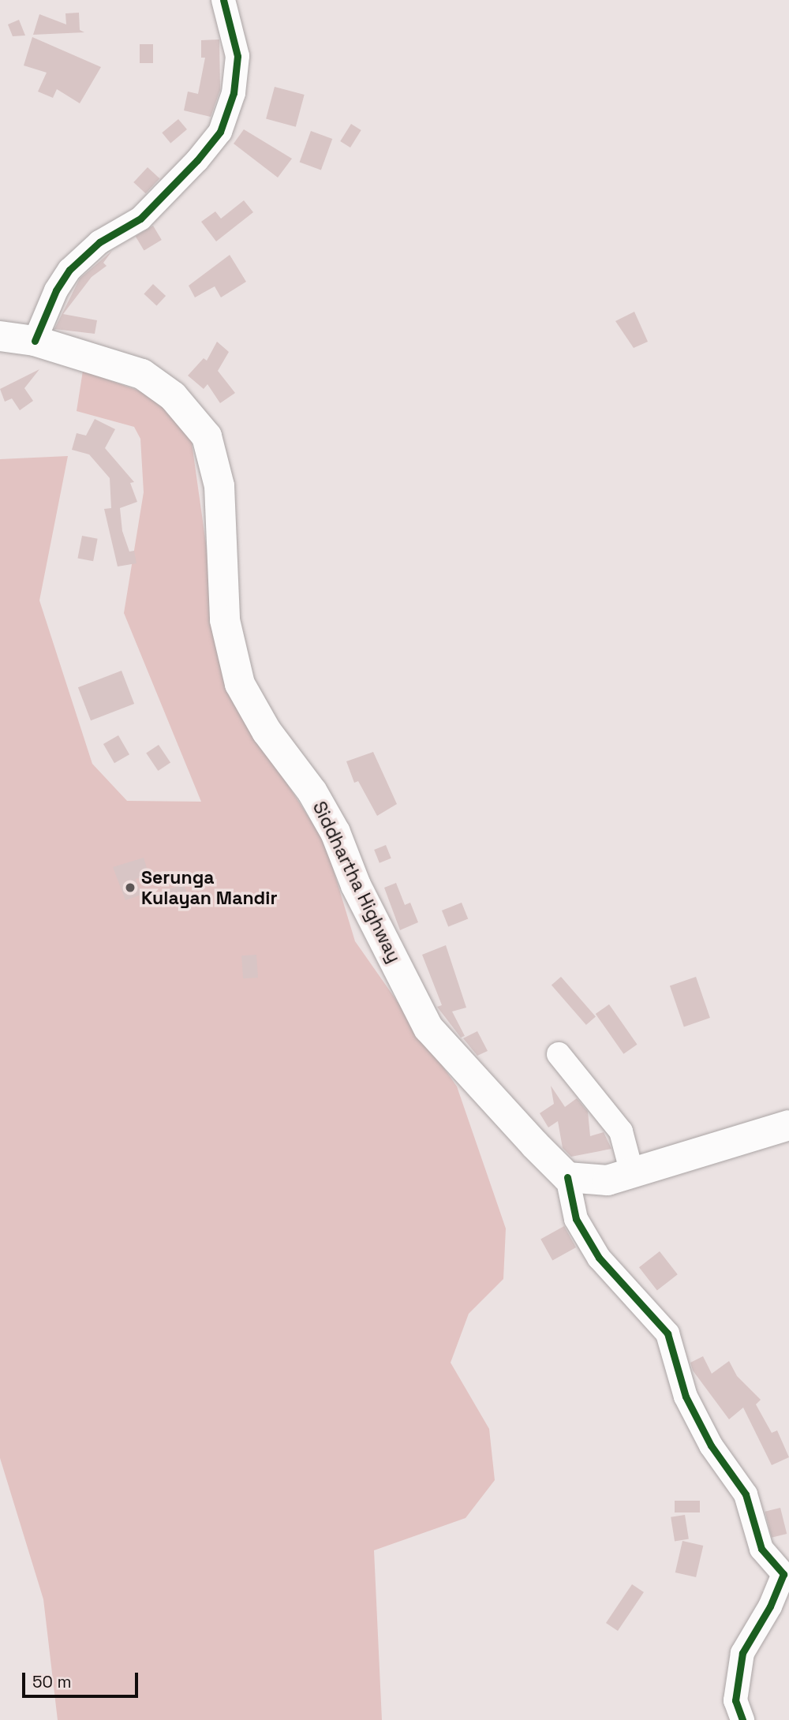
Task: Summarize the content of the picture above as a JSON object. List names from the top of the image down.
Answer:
{
  "streets": {
    "highway": ["Siddhartha Highway"]
  },
  "places": ["Serunga Kulayan Mandir"],
  "scale_bar": "50 m"
}
